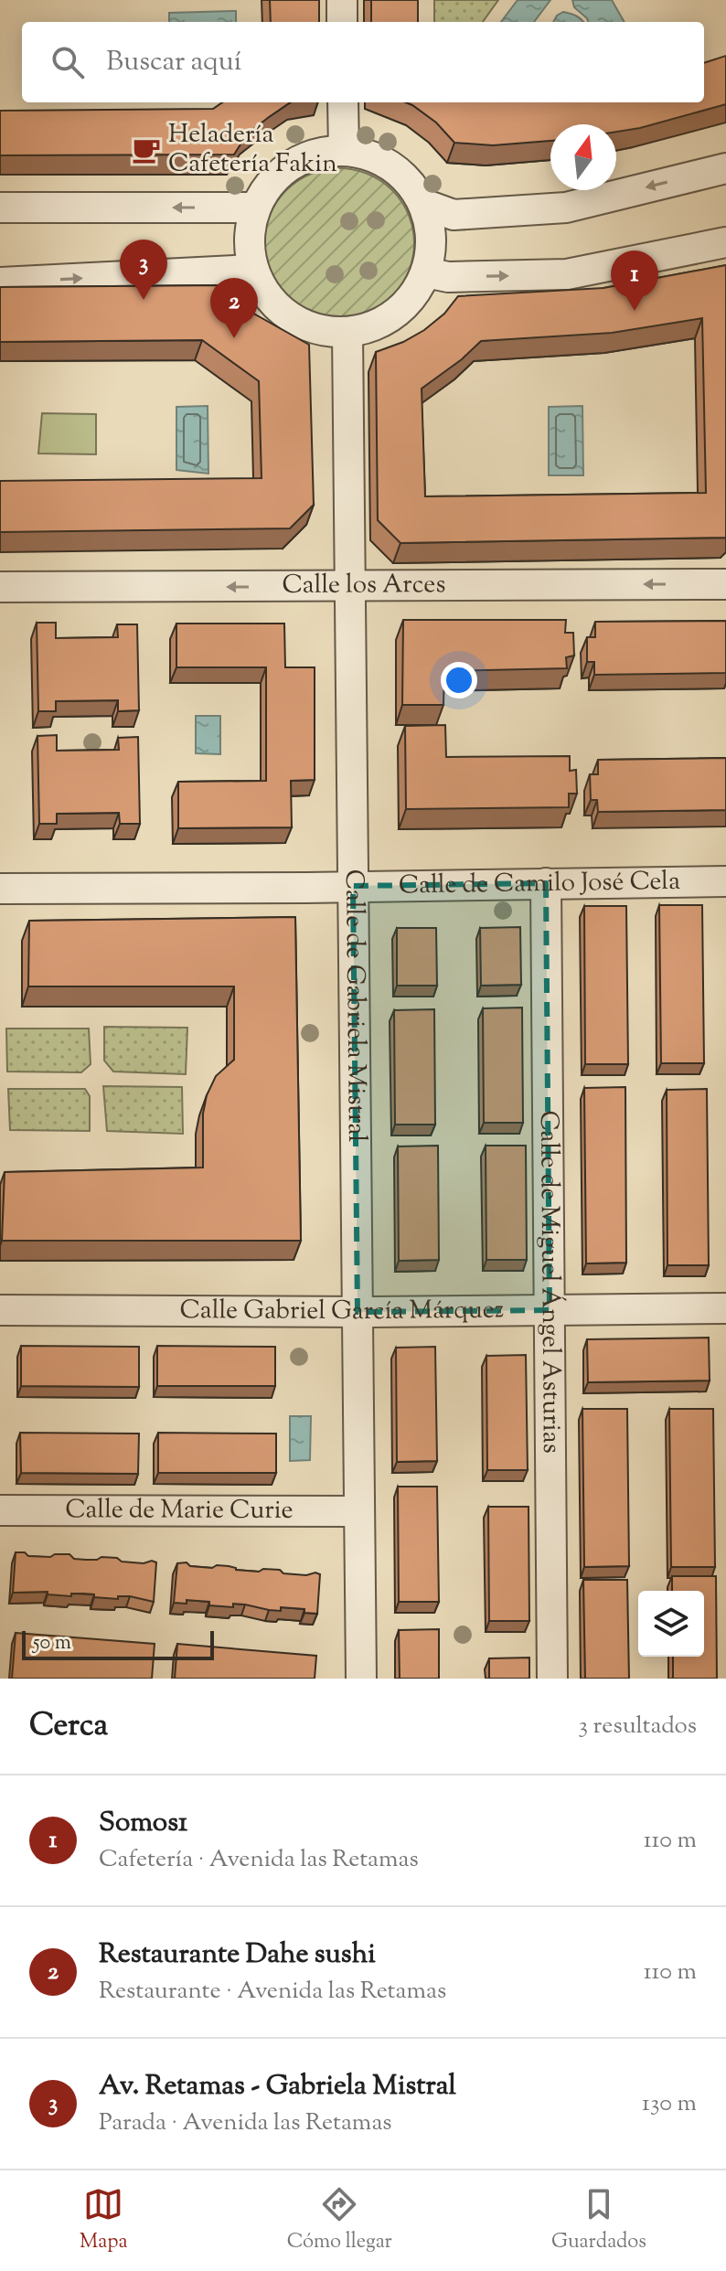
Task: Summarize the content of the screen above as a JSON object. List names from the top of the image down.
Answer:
{
  "streets": {
    "street": [
      "Calle los Arces",
      "Calle de Camilo José Cela",
      "Calle de Gabriela Mistral",
      "Calle de Miguel Ángel Asturias",
      "Calle Gabriel García Márquez",
      "Calle de Marie Curie"
    ]
  },
  "crossings": [
    ["Calle los Arces", "Calle de Gabriela Mistral"],
    ["Calle de Camilo José Cela", "Calle de Gabriela Mistral"],
    ["Calle de Camilo José Cela", "Calle de Miguel Ángel Asturias"],
    ["Calle de Gabriela Mistral", "Calle Gabriel García Márquez"],
    ["Calle de Gabriela Mistral", "Calle de Marie Curie"],
    ["Calle de Miguel Ángel Asturias", "Calle Gabriel García Márquez"]
  ],
  "one_way": ["Calle los Arces"],
  "places": {
    "cafe": ["Heladería Cafetería Fakin"]
  },
  "scale_bar": "50 m",
  "north": "top",
  "page": {
    "search": "Buscar aquí",
    "pins": ["3", "1", "2"],
    "scale": "50 m",
    "heading": ["Cerca", "3 resultados"],
    "list": [
      {
        "mark": "1",
        "name": "Somos1",
        "note": "Cafetería · Avenida las Retamas",
        "value": "110 m"
      },
      {
        "mark": "2",
        "name": "Restaurante Dahe sushi",
        "note": "Restaurante · Avenida las Retamas",
        "value": "110 m"
      },
      {
        "mark": "3",
        "name": "Av. Retamas - Gabriela Mistral",
        "note": "Parada · Avenida las Retamas",
        "value": "130 m"
      }
    ],
    "nav": ["Mapa", "Cómo llegar", "Guardados"]
  }
}
